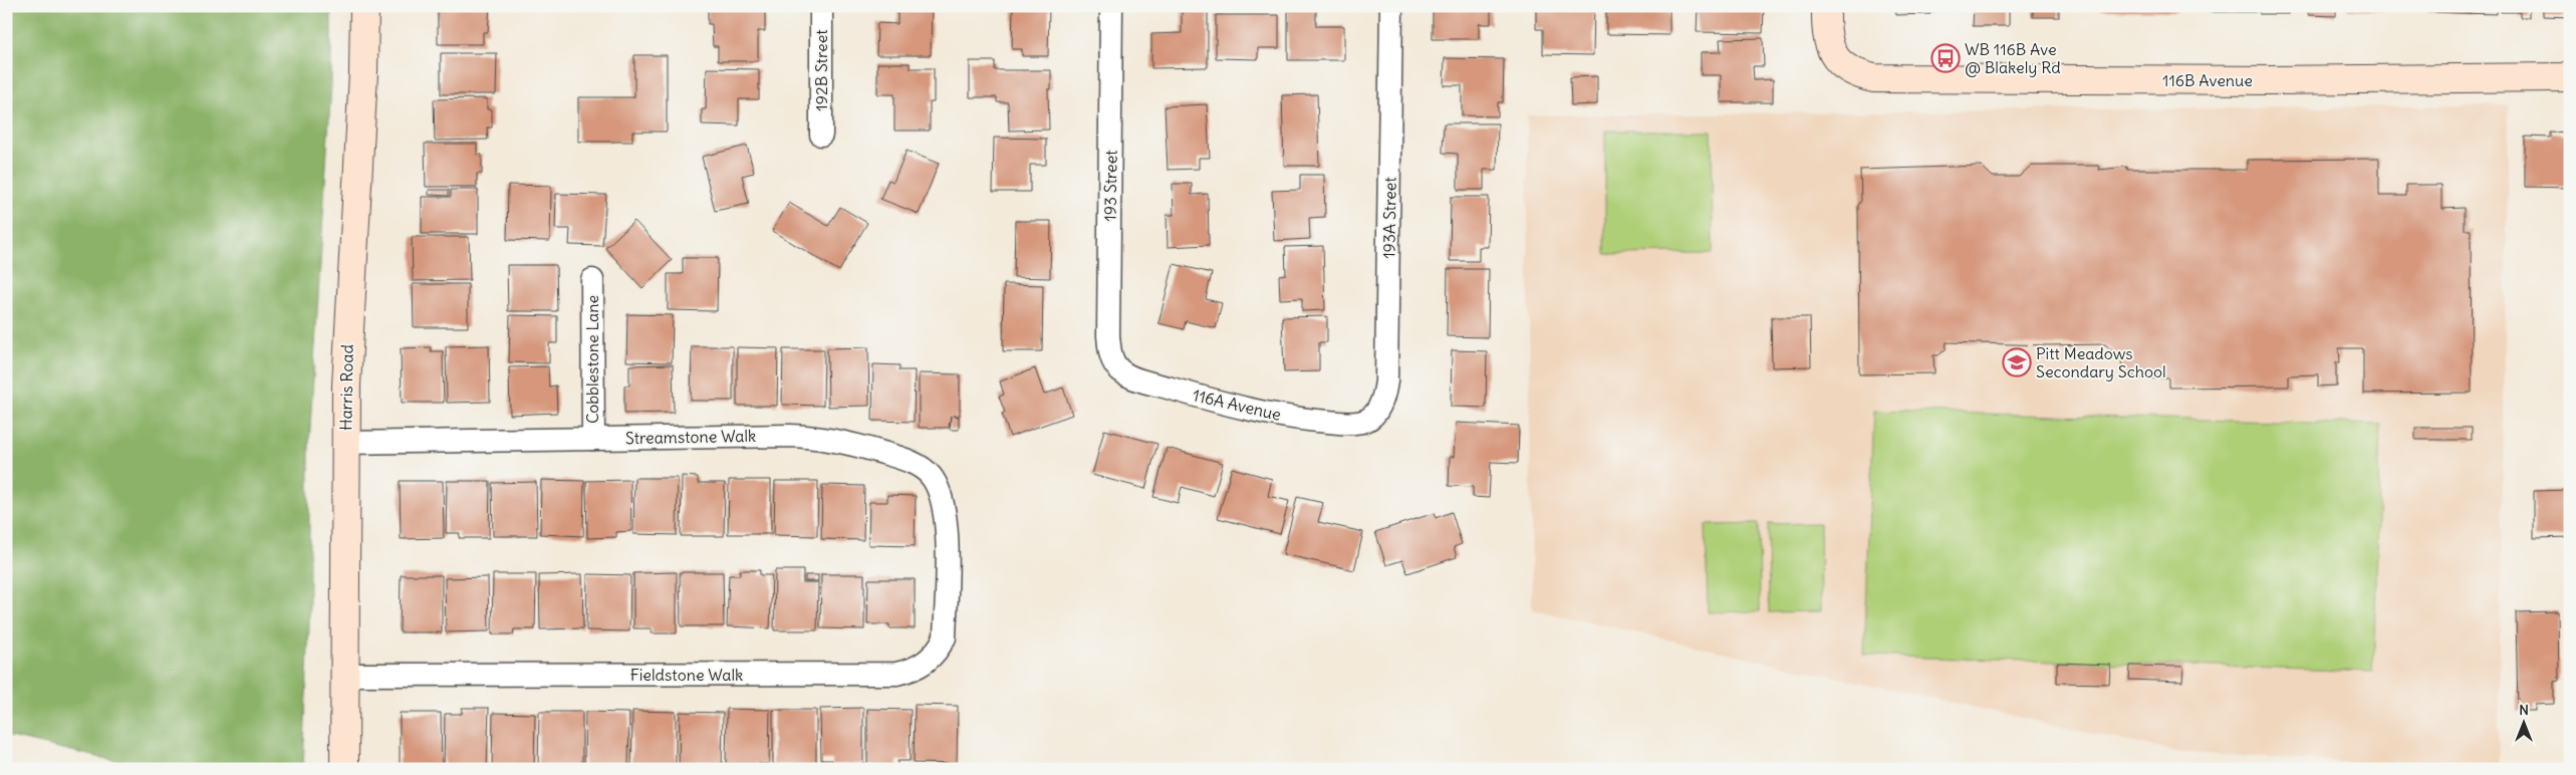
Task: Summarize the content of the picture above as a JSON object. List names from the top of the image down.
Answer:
{
  "streets": {
    "street": [
      "192B Street",
      "116B Avenue",
      "193 Street",
      "193A Street",
      "Cobblestone Lane",
      "Harris Road",
      "116A Avenue",
      "Streamstone Walk",
      "Fieldstone Walk"
    ]
  },
  "crossings": [
    ["193 Street", "116A Avenue"],
    ["193A Street", "116A Avenue"],
    ["Cobblestone Lane", "Streamstone Walk"],
    ["Harris Road", "Streamstone Walk"],
    ["Harris Road", "Fieldstone Walk"],
    ["Streamstone Walk", "Fieldstone Walk"]
  ],
  "places": {
    "bus stop": ["WB 116B Ave @ Blakely Rd"],
    "school or university": ["Pitt Meadows Secondary School"]
  },
  "north": "top"
}
